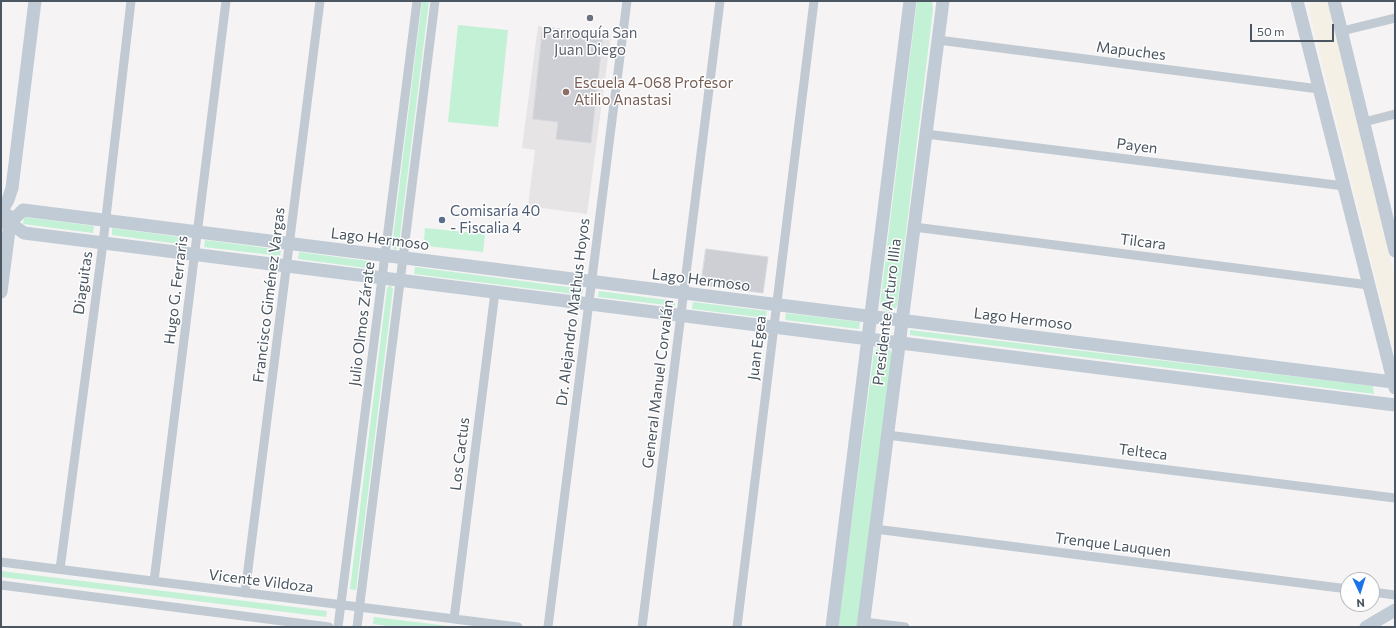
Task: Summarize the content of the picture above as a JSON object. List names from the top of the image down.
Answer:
{
  "streets": {
    "street": [
      "Mapuches",
      "Payen",
      "Lago Hermoso",
      "Tilcara",
      "Diaguitas",
      "Hugo G. Ferraris",
      "Francisco Giménez Vargas",
      "Dr. Alejandro Mathus Hoyos",
      "Presidente Arturo Illia",
      "Julio Olmos Zárate",
      "Juan Egea",
      "General Manuel Corvalán",
      "Telteca",
      "Los Cactus",
      "Trenque Lauquen",
      "Vicente Vildoza"
    ]
  },
  "crossings": [
    ["Mapuches", "Presidente Arturo Illia"],
    ["Payen", "Presidente Arturo Illia"],
    ["Lago Hermoso", "Diaguitas"],
    ["Lago Hermoso", "Hugo G. Ferraris"],
    ["Lago Hermoso", "Francisco Giménez Vargas"],
    ["Lago Hermoso", "Dr. Alejandro Mathus Hoyos"],
    ["Lago Hermoso", "Presidente Arturo Illia"],
    ["Lago Hermoso", "Julio Olmos Zárate"],
    ["Lago Hermoso", "Juan Egea"],
    ["Lago Hermoso", "General Manuel Corvalán"],
    ["Tilcara", "Presidente Arturo Illia"],
    ["Diaguitas", "Vicente Vildoza"],
    ["Hugo G. Ferraris", "Vicente Vildoza"],
    ["Francisco Giménez Vargas", "Vicente Vildoza"],
    ["Presidente Arturo Illia", "Telteca"],
    ["Presidente Arturo Illia", "Trenque Lauquen"],
    ["Julio Olmos Zárate", "Vicente Vildoza"],
    ["Los Cactus", "Vicente Vildoza"]
  ],
  "places": ["Parroquía San Juan Diego", "Escuela 4-068 Profesor Atilio Anastasi", "Comisaría 40 - Fiscalia 4"],
  "scale_bar": "50 m",
  "north": "bottom"
}
